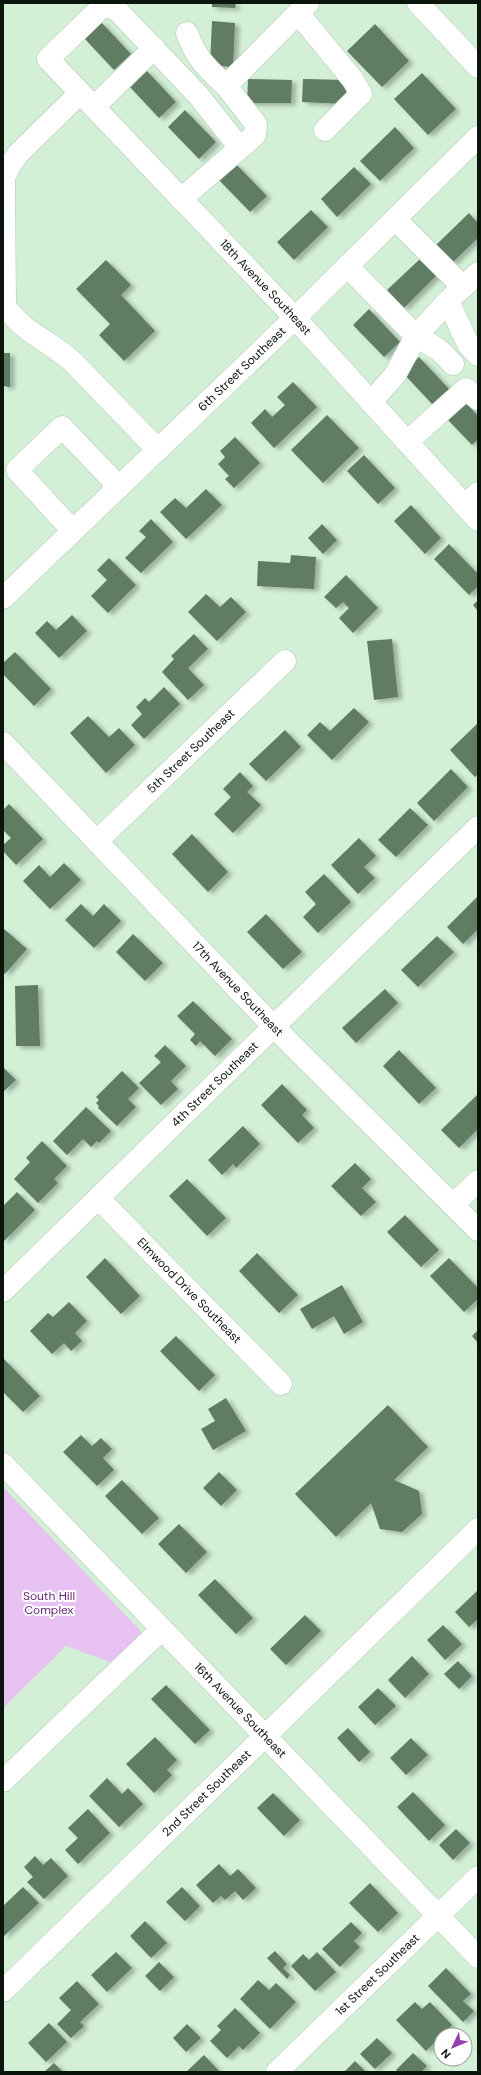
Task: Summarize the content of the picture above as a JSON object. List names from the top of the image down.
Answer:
{
  "streets": {
    "street": [
      "18th Avenue Southeast",
      "6th Street Southeast",
      "5th Street Southeast",
      "17th Avenue Southeast",
      "4th Street Southeast",
      "Elmwood Drive Southeast",
      "16th Avenue Southeast",
      "2nd Street Southeast",
      "1st Street Southeast"
    ]
  },
  "crossings": [
    ["18th Avenue Southeast", "6th Street Southeast"],
    ["5th Street Southeast", "17th Avenue Southeast"],
    ["17th Avenue Southeast", "4th Street Southeast"],
    ["4th Street Southeast", "Elmwood Drive Southeast"],
    ["16th Avenue Southeast", "2nd Street Southeast"],
    ["16th Avenue Southeast", "1st Street Southeast"]
  ],
  "parks": ["South Hill Complex"],
  "north": "bottom left"
}
